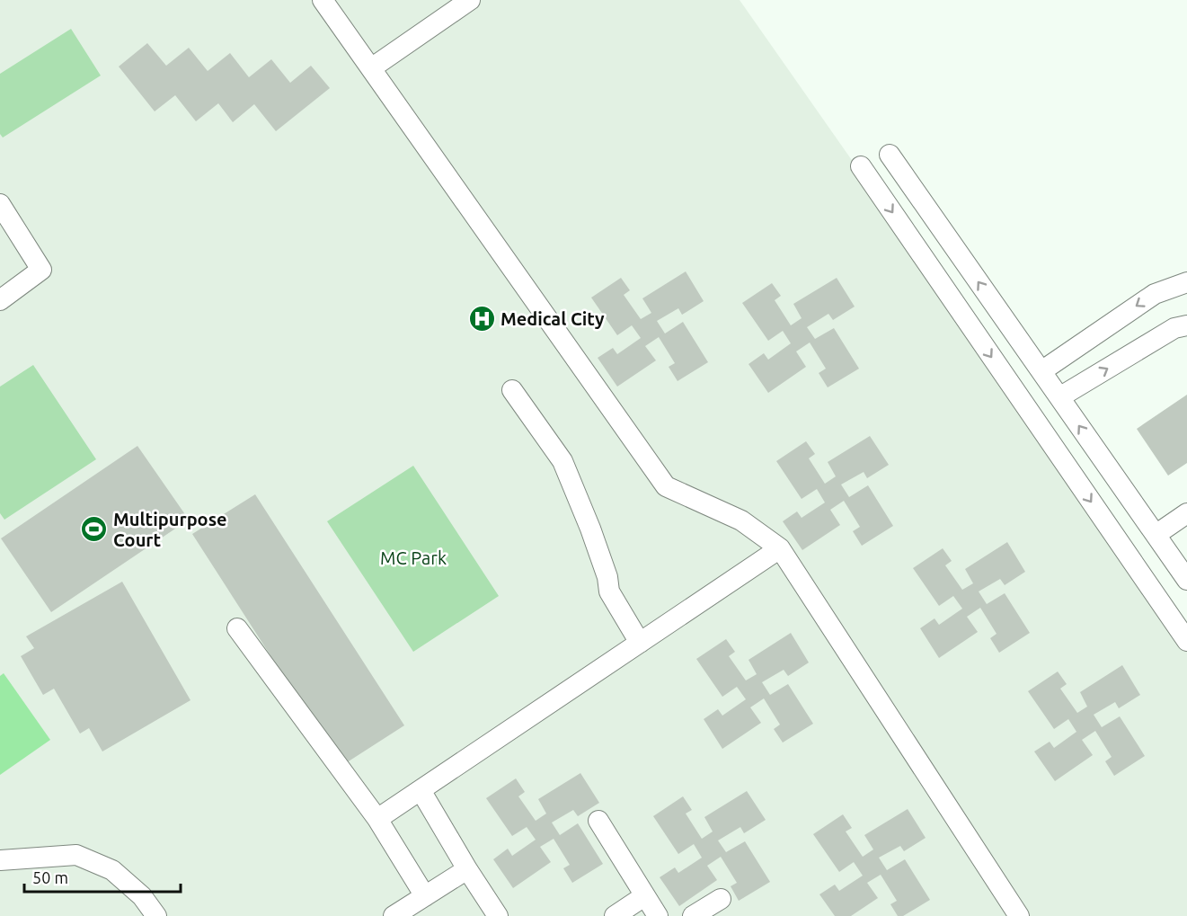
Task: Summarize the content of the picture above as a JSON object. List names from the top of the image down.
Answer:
{
  "parks": ["MC Park"],
  "places": {
    "hospital": ["Medical City"],
    "sports": ["Multipurpose Court"]
  },
  "scale_bar": "50 m"
}
